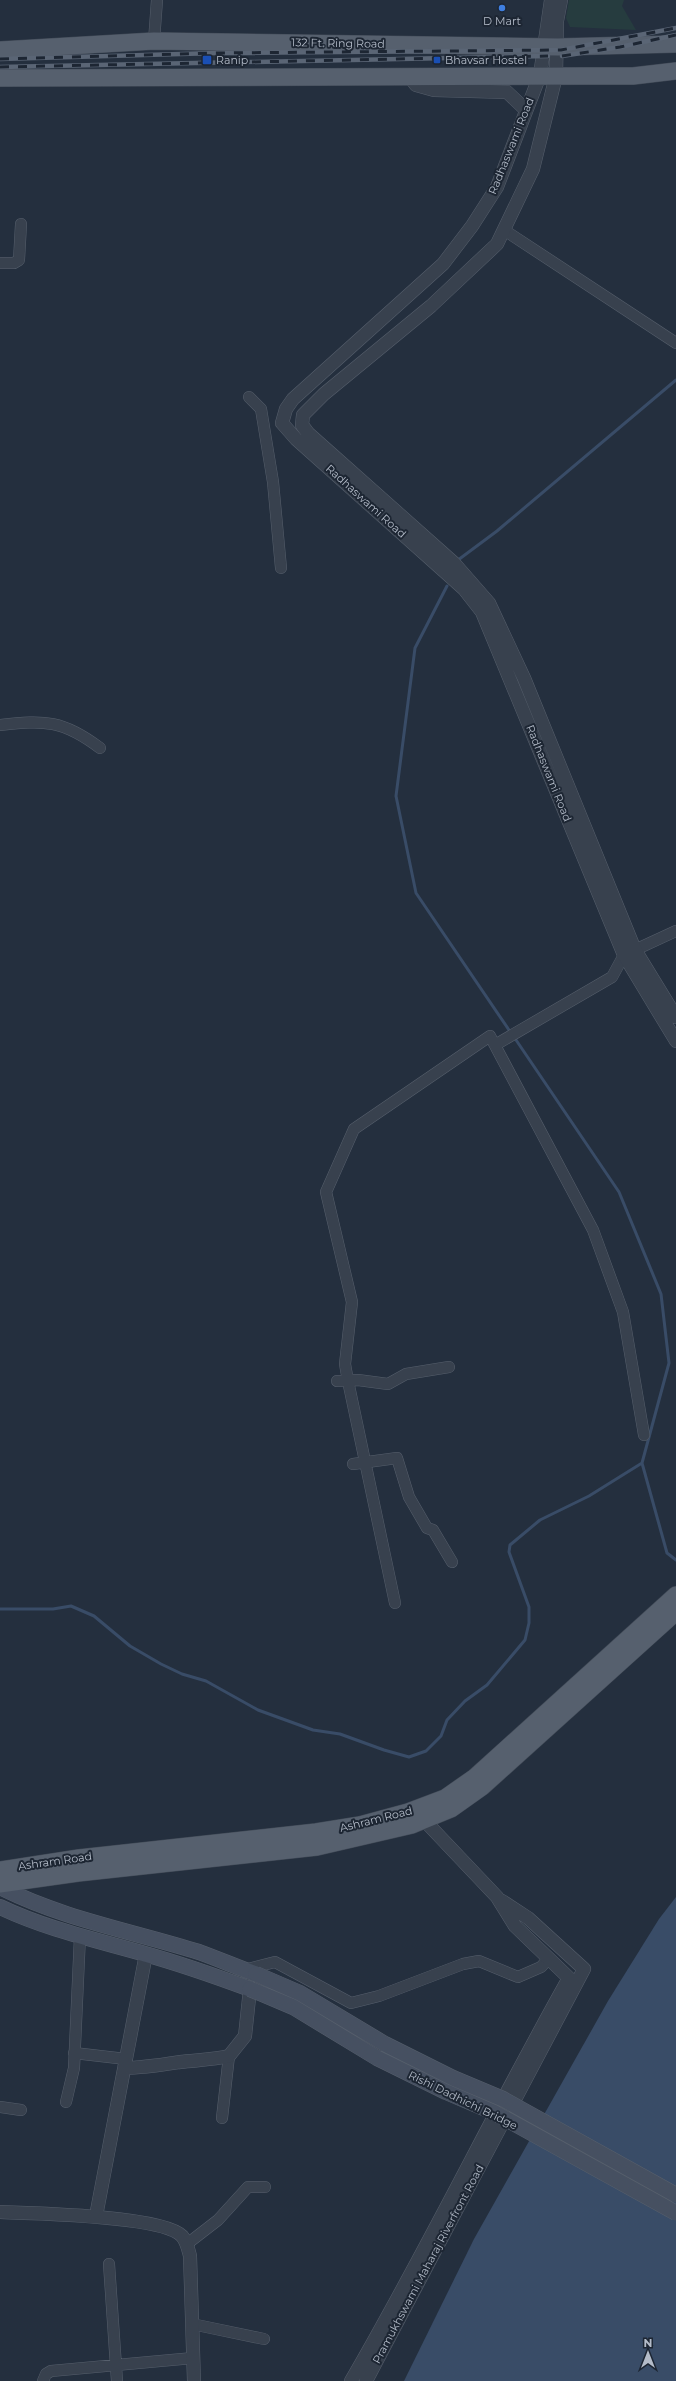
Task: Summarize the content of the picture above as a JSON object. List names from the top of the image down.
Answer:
{
  "streets": {
    "main road": ["132 Ft. Ring Road", "Ashram Road", "Rishi Dadhichi Bridge"],
    "street": ["Radhaswami Road", "Pramukhswami Maharaj Riverfront Road"]
  },
  "crossings": [
    ["132 Ft. Ring Road", "Radhaswami Road"],
    ["Ashram Road", "Rishi Dadhichi Bridge"]
  ],
  "places": {
    "other": ["D Mart"],
    "transit": ["Ranip", "Bhavsar Hostel"]
  },
  "north": "top"
}
